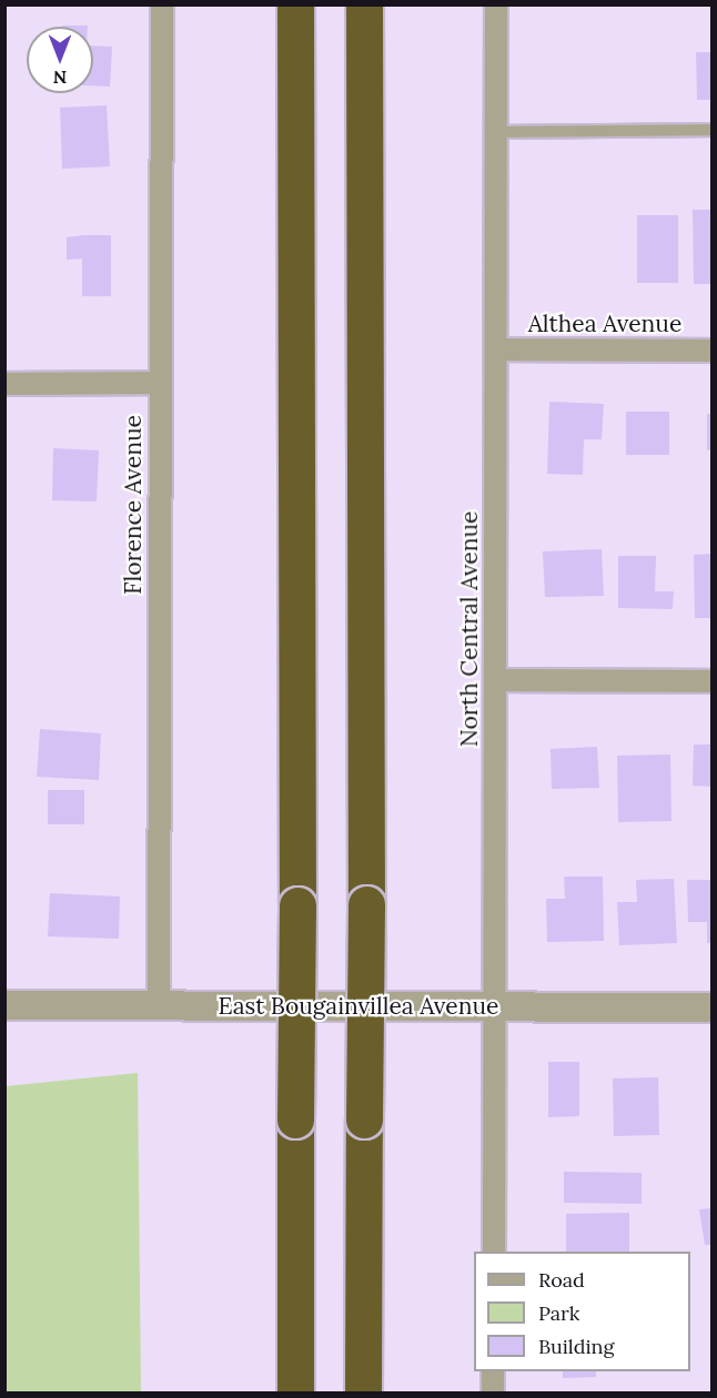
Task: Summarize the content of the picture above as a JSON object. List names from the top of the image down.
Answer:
{
  "streets": {
    "street": [
      "Althea Avenue",
      "Florence Avenue",
      "North Central Avenue",
      "East Bougainvillea Avenue"
    ]
  },
  "crossings": [
    ["Althea Avenue", "North Central Avenue"],
    ["Florence Avenue", "East Bougainvillea Avenue"],
    ["North Central Avenue", "East Bougainvillea Avenue"]
  ],
  "legend": ["Road", "Park", "Building"],
  "north": "bottom"
}
